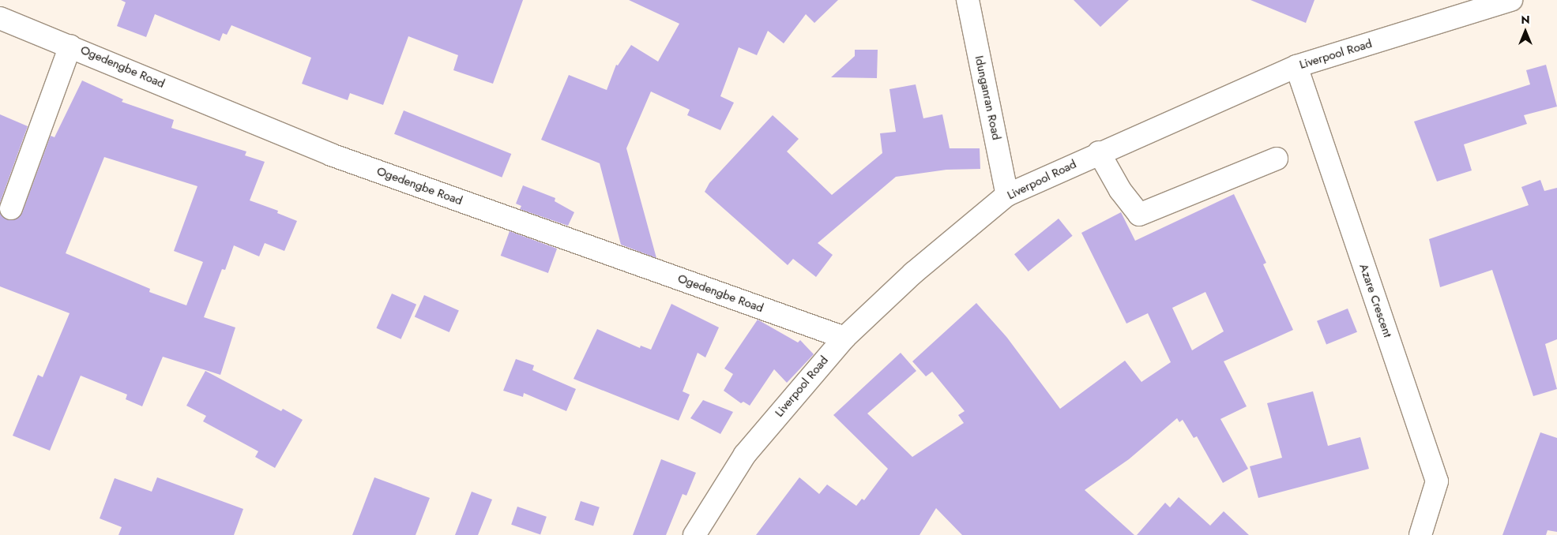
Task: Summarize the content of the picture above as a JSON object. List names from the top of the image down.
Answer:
{
  "streets": {
    "street": [
      "Liverpool Road",
      "Ogedengbe Road",
      "Idunganran Road",
      "Azare Crescent"
    ]
  },
  "crossings": [
    ["Liverpool Road", "Ogedengbe Road"],
    ["Liverpool Road", "Idunganran Road"],
    ["Liverpool Road", "Azare Crescent"]
  ],
  "north": "top"
}
